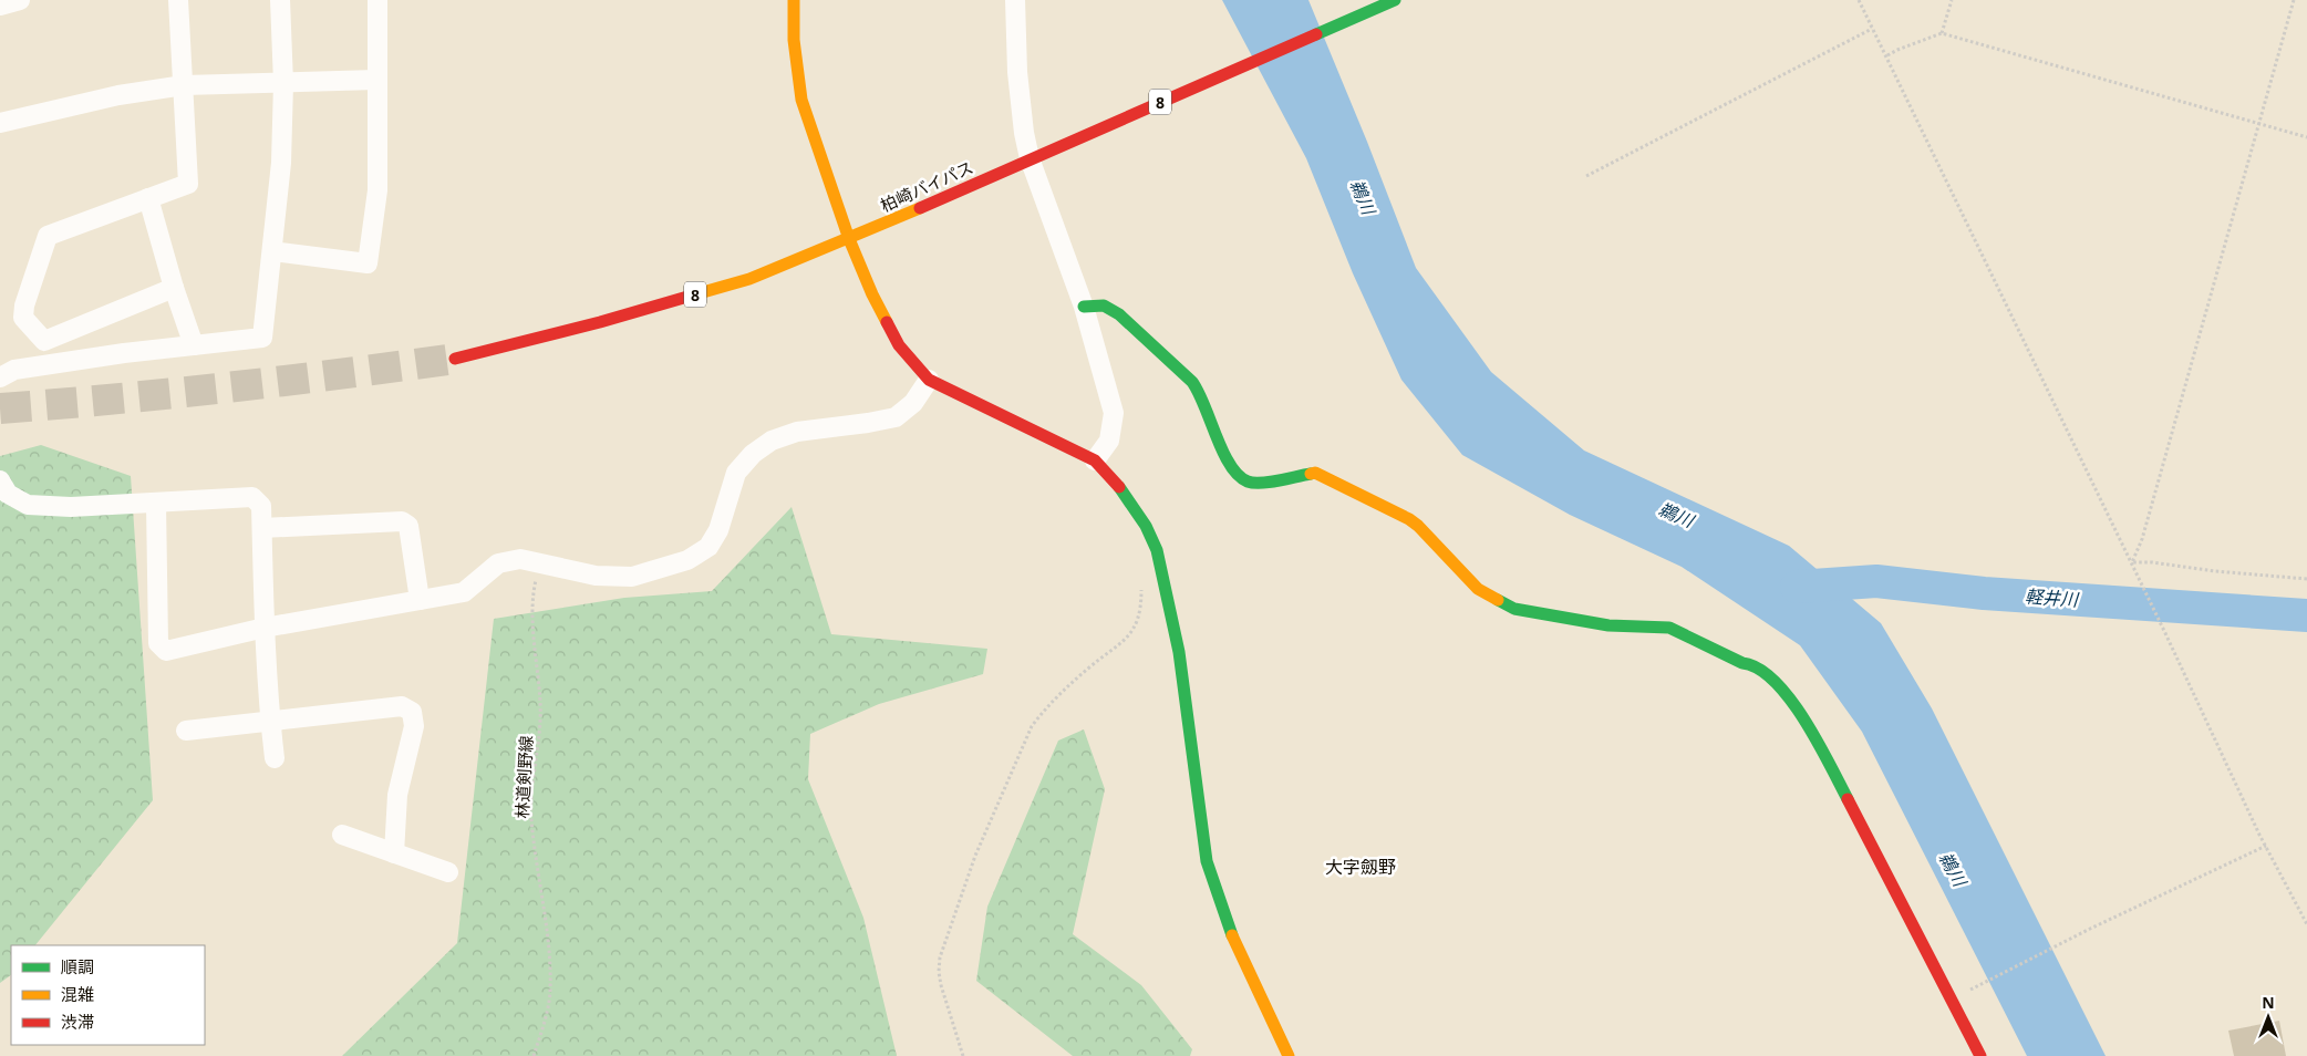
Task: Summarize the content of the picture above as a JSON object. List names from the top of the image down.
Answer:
{
  "streets": {
    "main road": ["8", "柏崎バイパス"],
    "path": ["林道剣野線"]
  },
  "districts": ["大字劔野"],
  "water": ["鵜川", "軽井川"],
  "legend": ["順調", "混雑", "渋滞"],
  "north": "top"
}
